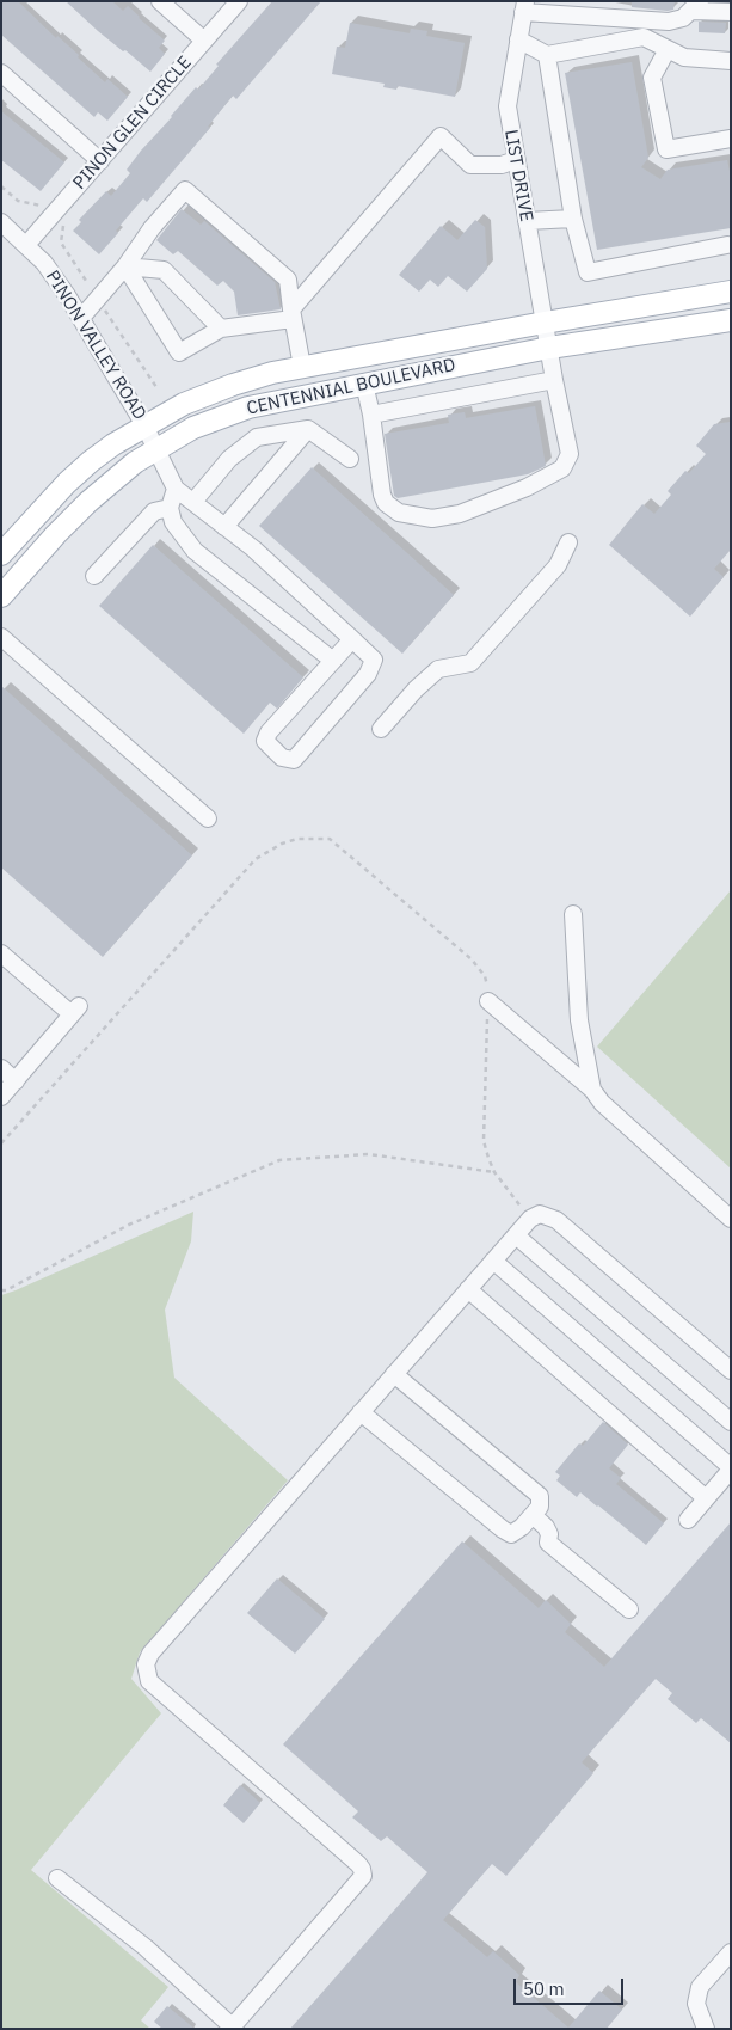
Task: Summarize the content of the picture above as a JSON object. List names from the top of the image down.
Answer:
{
  "streets": {
    "main road": ["CENTENNIAL BOULEVARD"],
    "street": ["PINON GLEN CIRCLE", "LIST DRIVE", "PINON VALLEY ROAD"]
  },
  "crossings": [
    ["PINON GLEN CIRCLE", "PINON VALLEY ROAD"],
    ["LIST DRIVE", "CENTENNIAL BOULEVARD"],
    ["PINON VALLEY ROAD", "CENTENNIAL BOULEVARD"]
  ],
  "scale_bar": "50 m"
}
